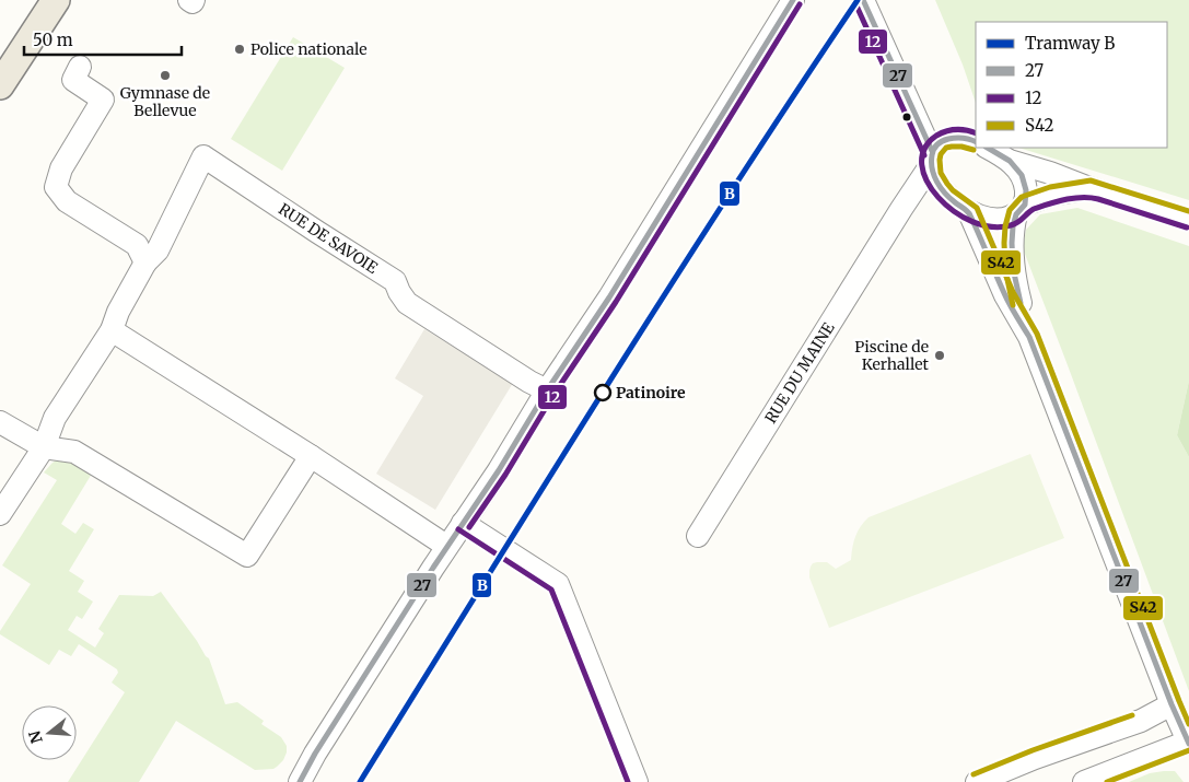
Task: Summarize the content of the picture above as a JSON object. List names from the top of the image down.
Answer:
{
  "streets": {
    "street": ["RUE DE SAVOIE", "RUE DU MAINE"]
  },
  "places": [
    "Police nationale",
    "Gymnase de Bellevue",
    "Piscine de Kerhallet",
    "Patinoire"
  ],
  "lines": [
    "tram line B",
    "transit line 27",
    "transit line 12",
    "transit line S42"
  ],
  "legend": [
    "Tramway B",
    "27",
    "12",
    "S42"
  ],
  "scale_bar": "50 m",
  "north": "left"
}
